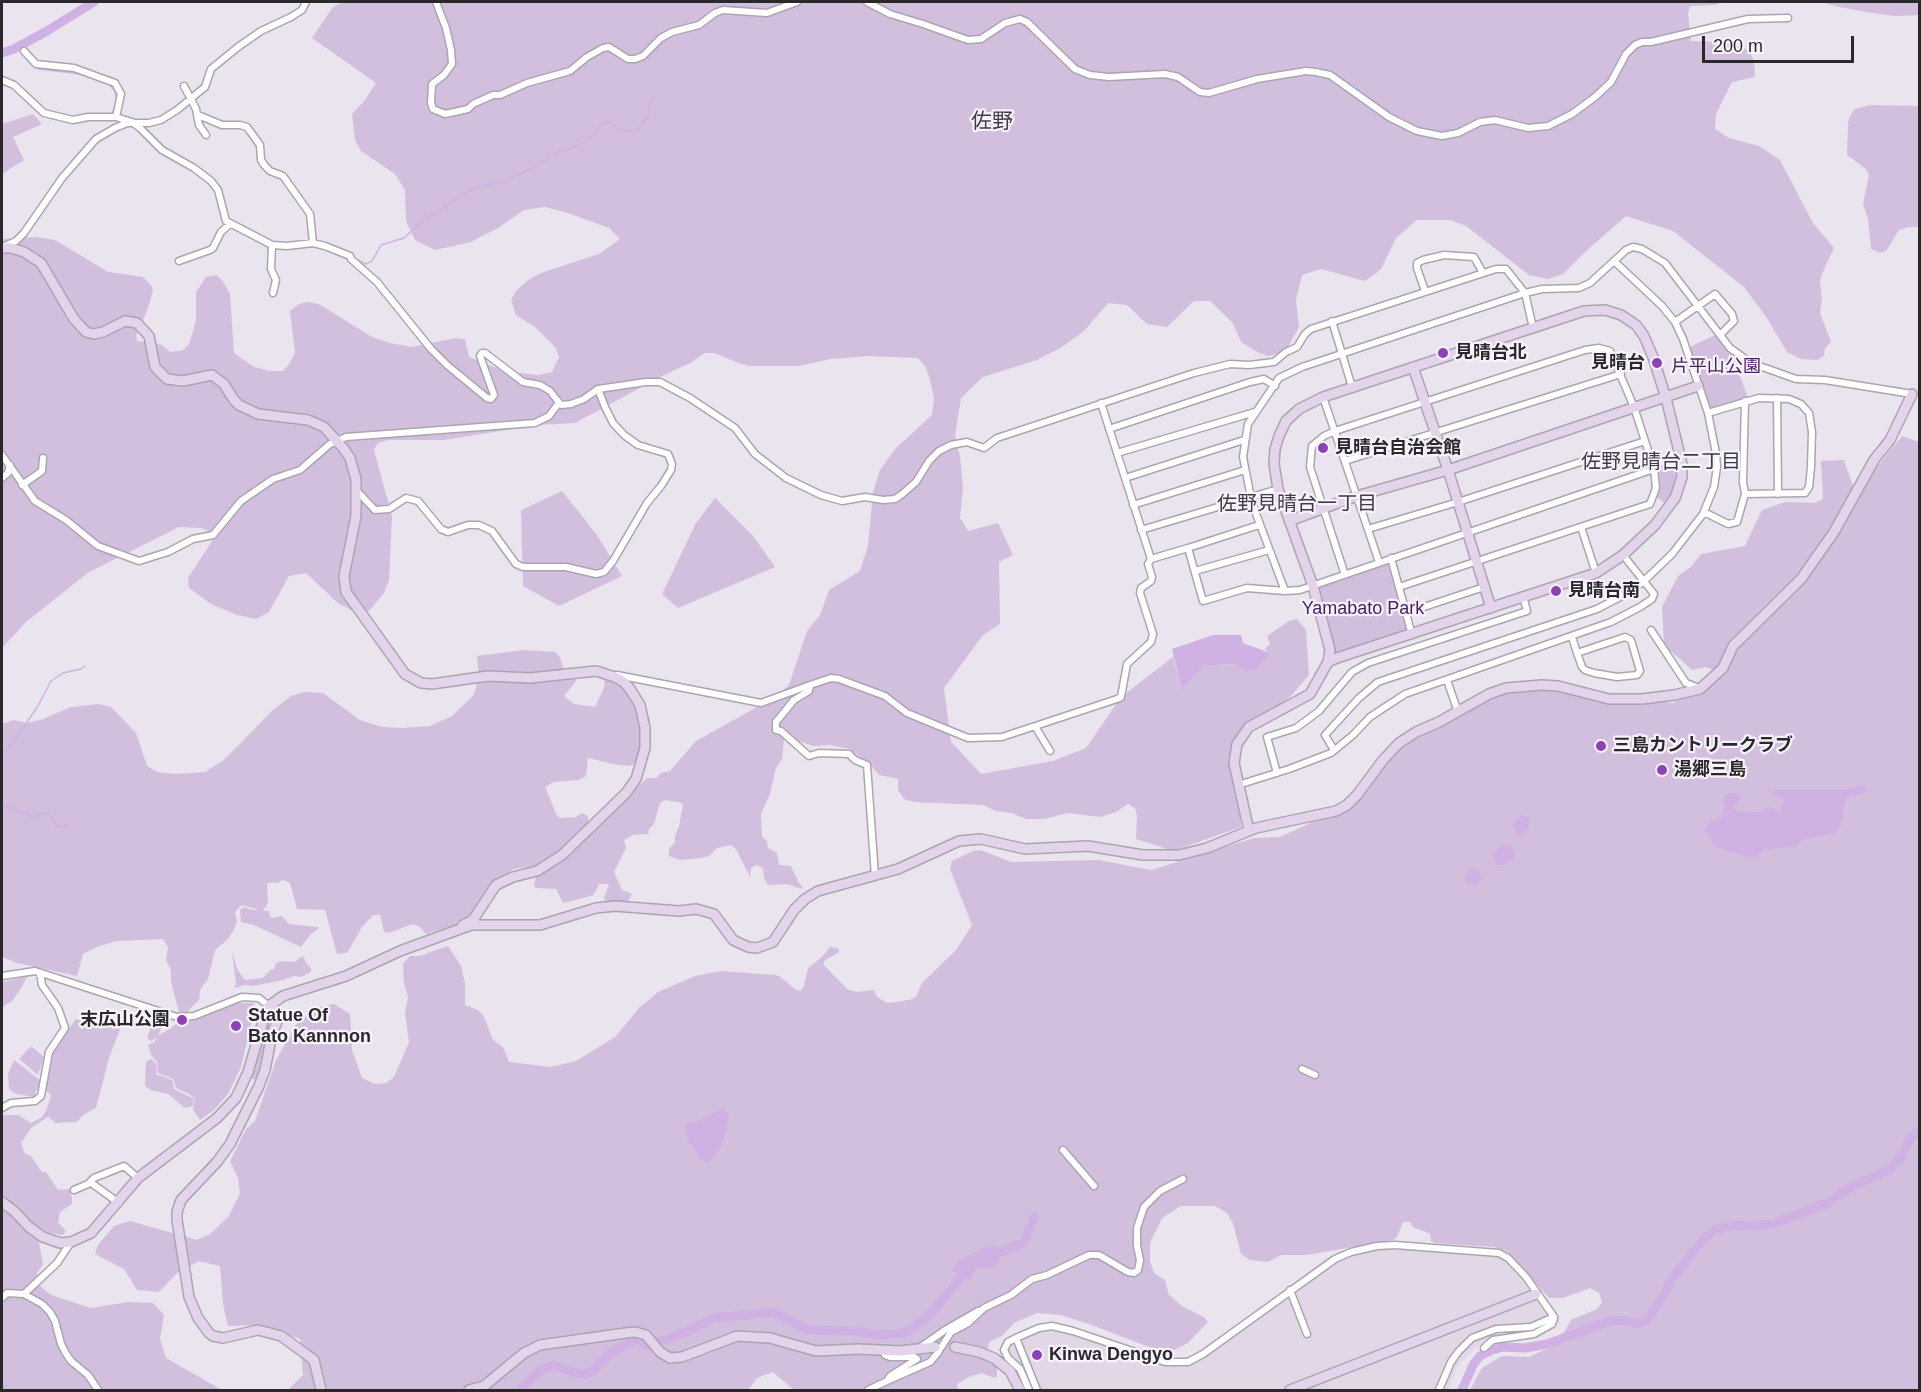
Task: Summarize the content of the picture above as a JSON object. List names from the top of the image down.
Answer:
{
  "districts": ["佐野", "佐野見晴台二丁目", "佐野見晴台一丁目"],
  "parks": ["片平山公園", "Yamabato Park"],
  "places": [
    "見晴台北",
    "見晴台",
    "見晴台自治会館",
    "見晴台南",
    "三島カントリークラブ",
    "湯郷三島",
    "末広山公園",
    "Statue Of Bato Kannnon",
    "Kinwa Dengyo"
  ],
  "scale_bar": "200 m"
}
